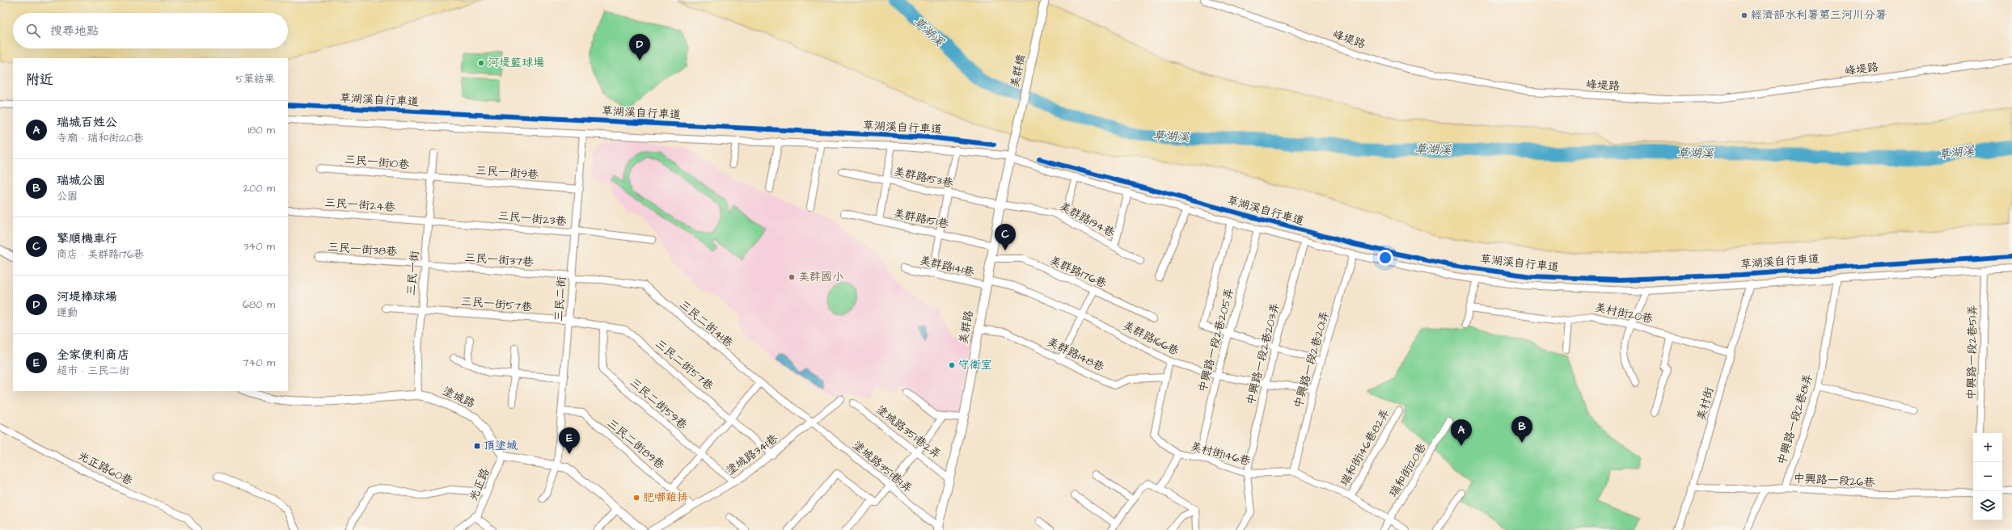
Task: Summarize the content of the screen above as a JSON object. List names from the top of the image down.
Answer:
{
  "streets": {
    "street": [
      "峰堤路",
      "美群橋",
      "三民一街10巷",
      "三民一街9巷",
      "美群路153巷",
      "三民一街24巷",
      "三民一街23巷",
      "美群路151巷",
      "美群路194巷",
      "三民一街38巷",
      "三民一街37巷",
      "美群路141巷",
      "美群路176巷",
      "三民一街",
      "三民二街",
      "三民一街57巷",
      "美村街20巷",
      "三民二街41巷",
      "美群路",
      "美群路166巷",
      "中興路一段2巷205弄",
      "中興路一段2巷51弄",
      "中興路一段2巷203弄",
      "美群路148巷",
      "中興路一段2巷201弄",
      "三民二街57巷",
      "塗城路",
      "三民二街59巷",
      "美村街",
      "中興路一段2巷81弄",
      "塗城路351巷2弄",
      "三民二街89巷",
      "瑞和街146巷82弄",
      "美村街146巷",
      "塗城路341巷",
      "塗城路351巷1弄",
      "光正路60巷",
      "瑞和街120巷",
      "中興路一段26巷",
      "光正路"
    ],
    "cycle path": ["草湖溪自行車道"]
  },
  "crossings": [
    ["美群橋", "美群路"],
    ["三民一街10巷", "三民一街9巷"],
    ["三民一街10巷", "三民一街"],
    ["三民一街9巷", "三民一街"],
    ["三民一街9巷", "三民二街"],
    ["美群路153巷", "美群路194巷"],
    ["美群路153巷", "美群路"],
    ["三民一街24巷", "三民一街23巷"],
    ["三民一街24巷", "三民一街"],
    ["三民一街23巷", "三民一街"],
    ["三民一街23巷", "三民二街"],
    ["美群路151巷", "美群路"],
    ["美群路194巷", "美群路"],
    ["三民一街38巷", "三民一街37巷"],
    ["三民一街38巷", "三民一街"],
    ["三民一街37巷", "三民一街"],
    ["三民一街37巷", "三民二街"],
    ["三民一街37巷", "三民二街41巷"],
    ["美群路141巷", "美群路"],
    ["美群路141巷", "美群路166巷"],
    ["美群路176巷", "美群路"],
    ["三民一街", "三民一街57巷"],
    ["三民一街", "塗城路"],
    ["三民二街", "三民一街57巷"],
    ["三民二街", "三民二街41巷"],
    ["三民二街", "三民二街57巷"],
    ["三民二街", "三民二街89巷"],
    ["三民一街57巷", "三民二街57巷"],
    ["美村街20巷", "美村街"],
    ["三民二街41巷", "塗城路341巷"],
    ["三民二街41巷", "塗城路351巷1弄"],
    ["美群路", "美群路166巷"],
    ["美群路", "美群路148巷"],
    ["美群路", "塗城路351巷2弄"],
    ["美群路", "塗城路351巷1弄"],
    ["美群路166巷", "中興路一段2巷205弄"],
    ["美群路166巷", "中興路一段2巷203弄"],
    ["美群路166巷", "中興路一段2巷201弄"],
    ["美群路166巷", "美村街146巷"],
    ["中興路一段2巷205弄", "美村街146巷"],
    ["中興路一段2巷203弄", "美村街146巷"],
    ["美群路148巷", "美村街146巷"],
    ["中興路一段2巷201弄", "美村街146巷"],
    ["三民二街57巷", "三民二街59巷"],
    ["三民二街57巷", "塗城路341巷"],
    ["塗城路", "光正路"],
    ["三民二街59巷", "塗城路341巷"],
    ["美村街", "中興路一段26巷"],
    ["中興路一段2巷81弄", "中興路一段26巷"],
    ["三民二街89巷", "塗城路341巷"],
    ["瑞和街146巷82弄", "美村街146巷"],
    ["美村街146巷", "瑞和街120巷"],
    ["塗城路341巷", "塗城路351巷1弄"]
  ],
  "water": ["草湖溪"],
  "places": {
    "other": [
      "經濟部水利署第三河川分署",
      "河堤籃球場",
      "美群國小",
      "守衛室",
      "肥嘟雞排"
    ],
    "transit": ["頂塗城"]
  },
  "page": {
    "search": "搜尋地點",
    "pins": [
      "D",
      "C",
      "B",
      "A",
      "E"
    ],
    "heading": ["附近", "5筆結果"],
    "list": [
      {
        "mark": "A",
        "name": "瑞城百姓公",
        "note": "寺廟 · 瑞和街120巷",
        "value": "180 m"
      },
      {
        "mark": "B",
        "name": "瑞城公園",
        "note": "公園",
        "value": "200 m"
      },
      {
        "mark": "C",
        "name": "擎順機車行",
        "note": "商店 · 美群路176巷",
        "value": "340 m"
      },
      {
        "mark": "D",
        "name": "河堤棒球場",
        "note": "運動",
        "value": "680 m"
      },
      {
        "mark": "E",
        "name": "全家便利商店",
        "note": "超市 · 三民二街",
        "value": "740 m"
      }
    ],
    "map_buttons": ["+", "−"]
  }
}
